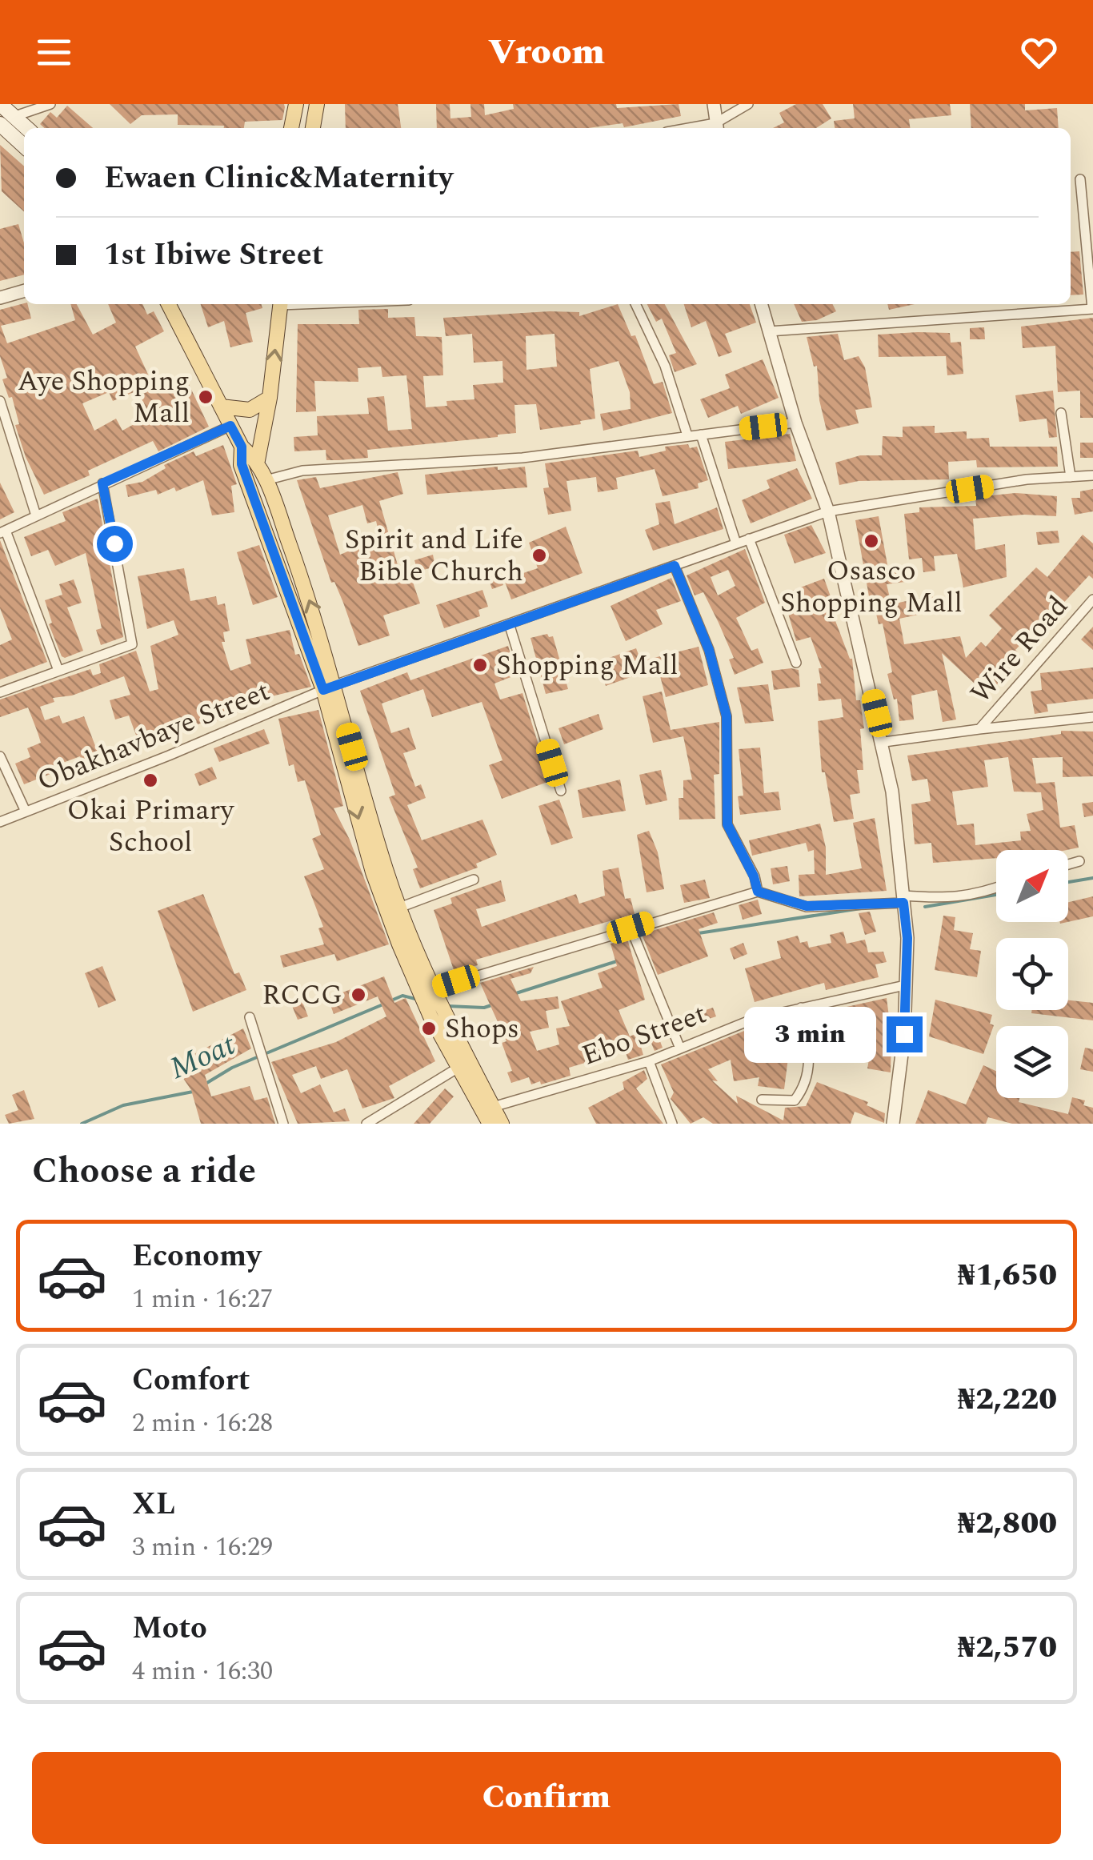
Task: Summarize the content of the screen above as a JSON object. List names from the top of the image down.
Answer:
{
  "streets": {
    "street": ["Wire Road", "Obakhavbaye Street", "Ebo Street"]
  },
  "water": ["Moat"],
  "places": [
    "Aye Shopping Mall",
    "Osasco Shopping Mall",
    "Spirit and Life Bible Church",
    "Shopping Mall",
    "Okai Primary School",
    "RCCG",
    "Shops"
  ],
  "north": "top right",
  "page": {
    "header": "Vroom",
    "banner": ["Ewaen Clinic&Maternity", "1st Ibiwe Street"],
    "bubble": "3 min",
    "heading": "Choose a ride",
    "list": [
      {
        "name": "Economy",
        "note": "1 min · 16:27",
        "value": "₦1,650"
      },
      {
        "name": "Comfort",
        "note": "2 min · 16:28",
        "value": "₦2,220"
      },
      {
        "name": "XL",
        "note": "3 min · 16:29",
        "value": "₦2,800"
      },
      {
        "name": "Moto",
        "note": "4 min · 16:30",
        "value": "₦2,570"
      }
    ],
    "buttons": "Confirm"
  }
}
